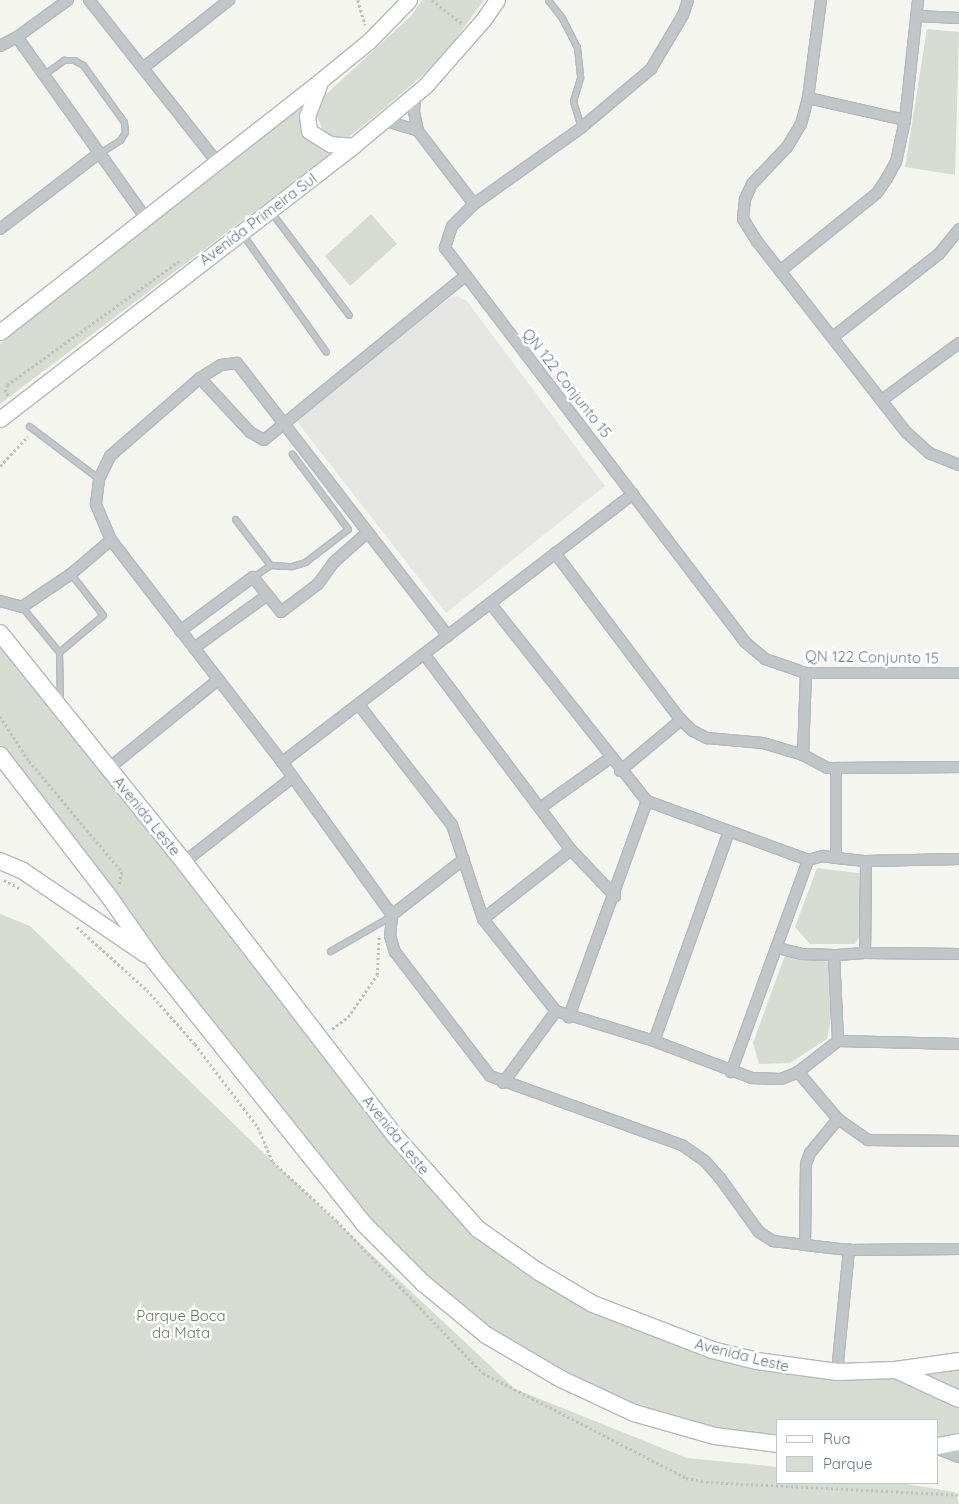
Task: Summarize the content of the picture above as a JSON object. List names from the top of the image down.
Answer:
{
  "streets": {
    "main road": ["Avenida Primeira Sul", "Avenida Leste"],
    "street": ["QN 122 Conjunto 15"]
  },
  "parks": ["Parque Boca da Mata"],
  "legend": ["Rua", "Parque"]
}
